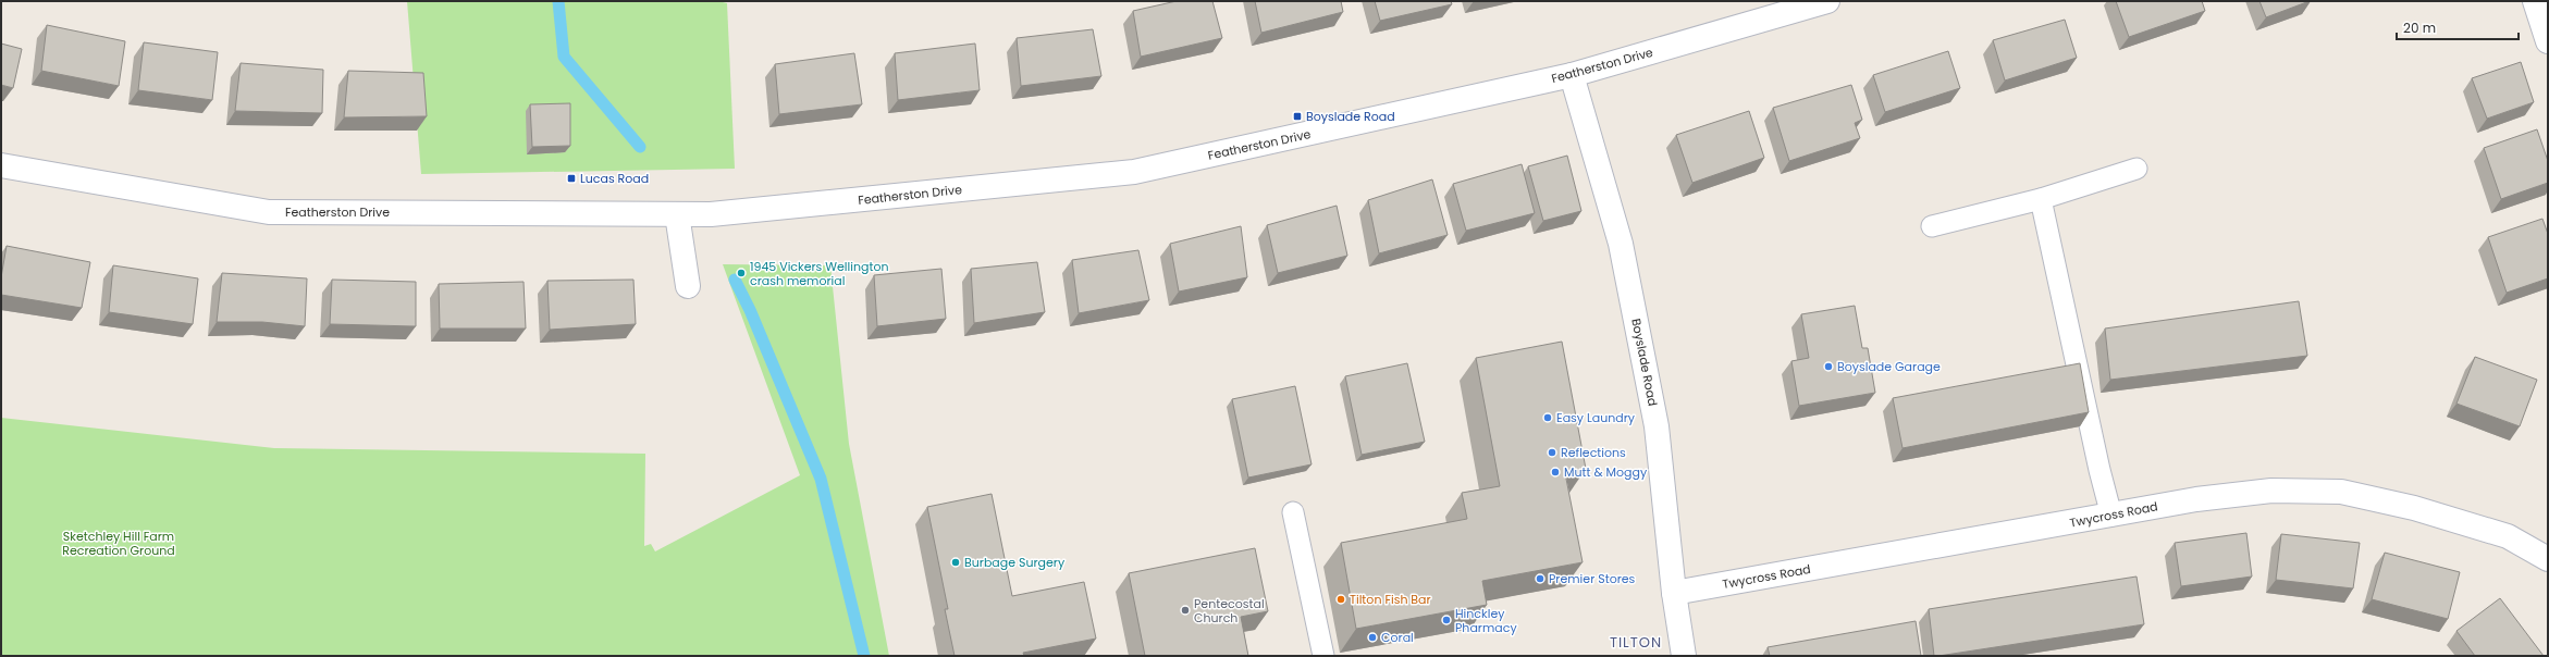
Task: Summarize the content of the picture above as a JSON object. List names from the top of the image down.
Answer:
{
  "streets": {
    "street": ["Featherston Drive", "Boyslade Road", "Twycross Road"]
  },
  "crossings": [
    ["Featherston Drive", "Boyslade Road"],
    ["Boyslade Road", "Twycross Road"]
  ],
  "districts": ["TILTON"],
  "parks": ["Sketchley Hill Farm Recreation Ground"],
  "places": {
    "transit": ["Boyslade Road", "Lucas Road"],
    "other": [
      "1945 Vickers Wellington crash memorial",
      "Boyslade Garage",
      "Easy Laundry",
      "Reflections",
      "Mutt & Moggy",
      "Burbage Surgery",
      "Premier Stores",
      "Tilton Fish Bar",
      "Pentecostal Church",
      "Hinckley Pharmacy",
      "Coral"
    ]
  },
  "scale_bar": "20 m"
}
